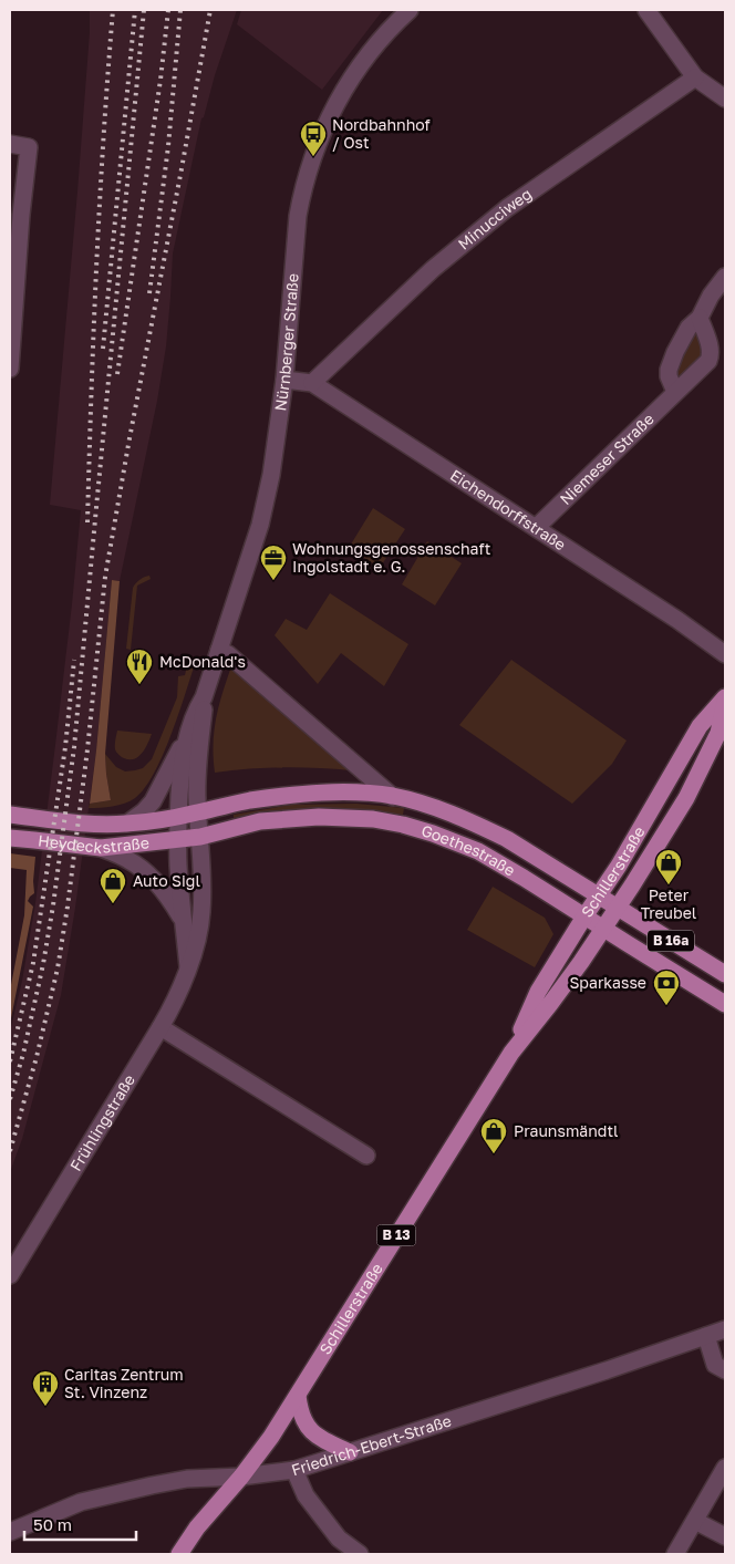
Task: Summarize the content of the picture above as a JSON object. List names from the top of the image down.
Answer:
{
  "streets": {
    "main road": [
      "Heydeckstraße",
      "Goethestraße",
      "Schillerstraße",
      "B 16a",
      "B 13"
    ],
    "street": [
      "Minucciweg",
      "Nürnberger Straße",
      "Niemeser Straße",
      "Eichendorffstraße",
      "Frühlingstraße",
      "Friedrich-Ebert-Straße"
    ]
  },
  "crossings": [
    ["Minucciweg", "Eichendorffstraße"],
    ["Nürnberger Straße", "Eichendorffstraße"],
    ["Nürnberger Straße", "Heydeckstraße"],
    ["Nürnberger Straße", "Goethestraße"],
    ["Nürnberger Straße", "Frühlingstraße"],
    ["Niemeser Straße", "Eichendorffstraße"],
    ["Heydeckstraße", "Goethestraße"],
    ["Heydeckstraße", "Frühlingstraße"],
    ["Goethestraße", "Schillerstraße"],
    ["Goethestraße", "Frühlingstraße"],
    ["Schillerstraße", "Friedrich-Ebert-Straße"]
  ],
  "places": {
    "bus stop": ["Nordbahnhof / Ost"],
    "office": ["Wohnungsgenossenschaft Ingolstadt e. G."],
    "restaurant": ["McDonald's"],
    "shop": ["Peter Treubel", "Auto Sigl", "Praunsmändtl"],
    "bank": ["Sparkasse"],
    "building": ["Caritas Zentrum St. Vinzenz"]
  },
  "scale_bar": "50 m"
}
